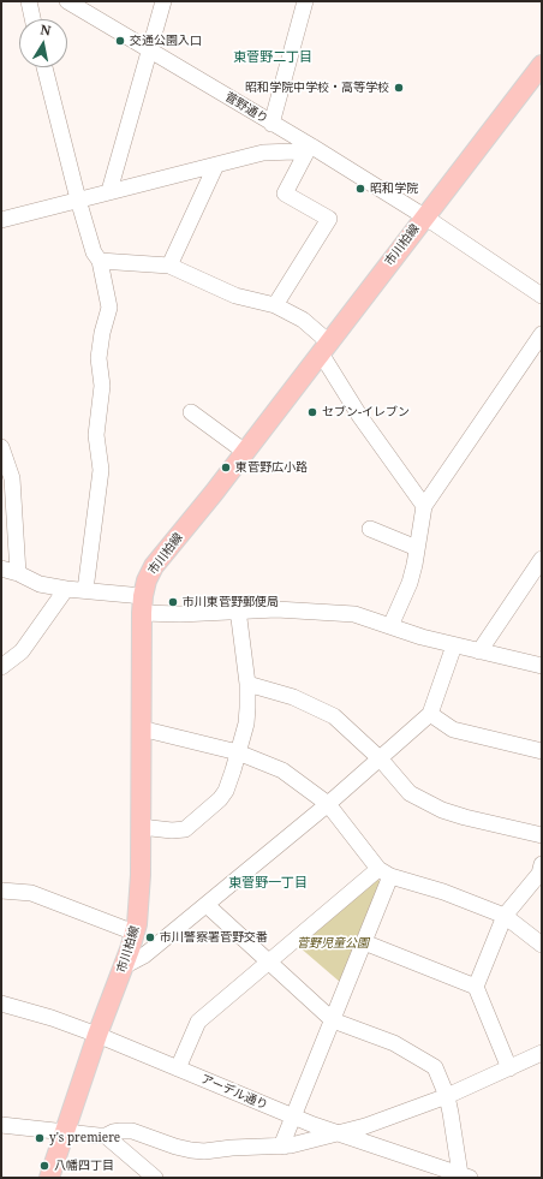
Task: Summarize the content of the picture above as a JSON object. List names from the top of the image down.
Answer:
{
  "streets": {
    "main road": ["市川柏線"],
    "street": ["菅野通り", "アーデル通り"]
  },
  "crossings": [
    ["菅野通り", "市川柏線"],
    ["市川柏線", "アーデル通り"]
  ],
  "districts": ["東菅野二丁目", "東菅野一丁目"],
  "parks": ["菅野児童公園"],
  "places": [
    "交通公園入口",
    "昭和学院中学校・高等学校",
    "昭和学院",
    "セブン-イレブン",
    "東菅野広小路",
    "市川東菅野郵便局",
    "市川警察署菅野交番",
    "y's premiere",
    "八幡四丁目"
  ],
  "north": "top"
}
